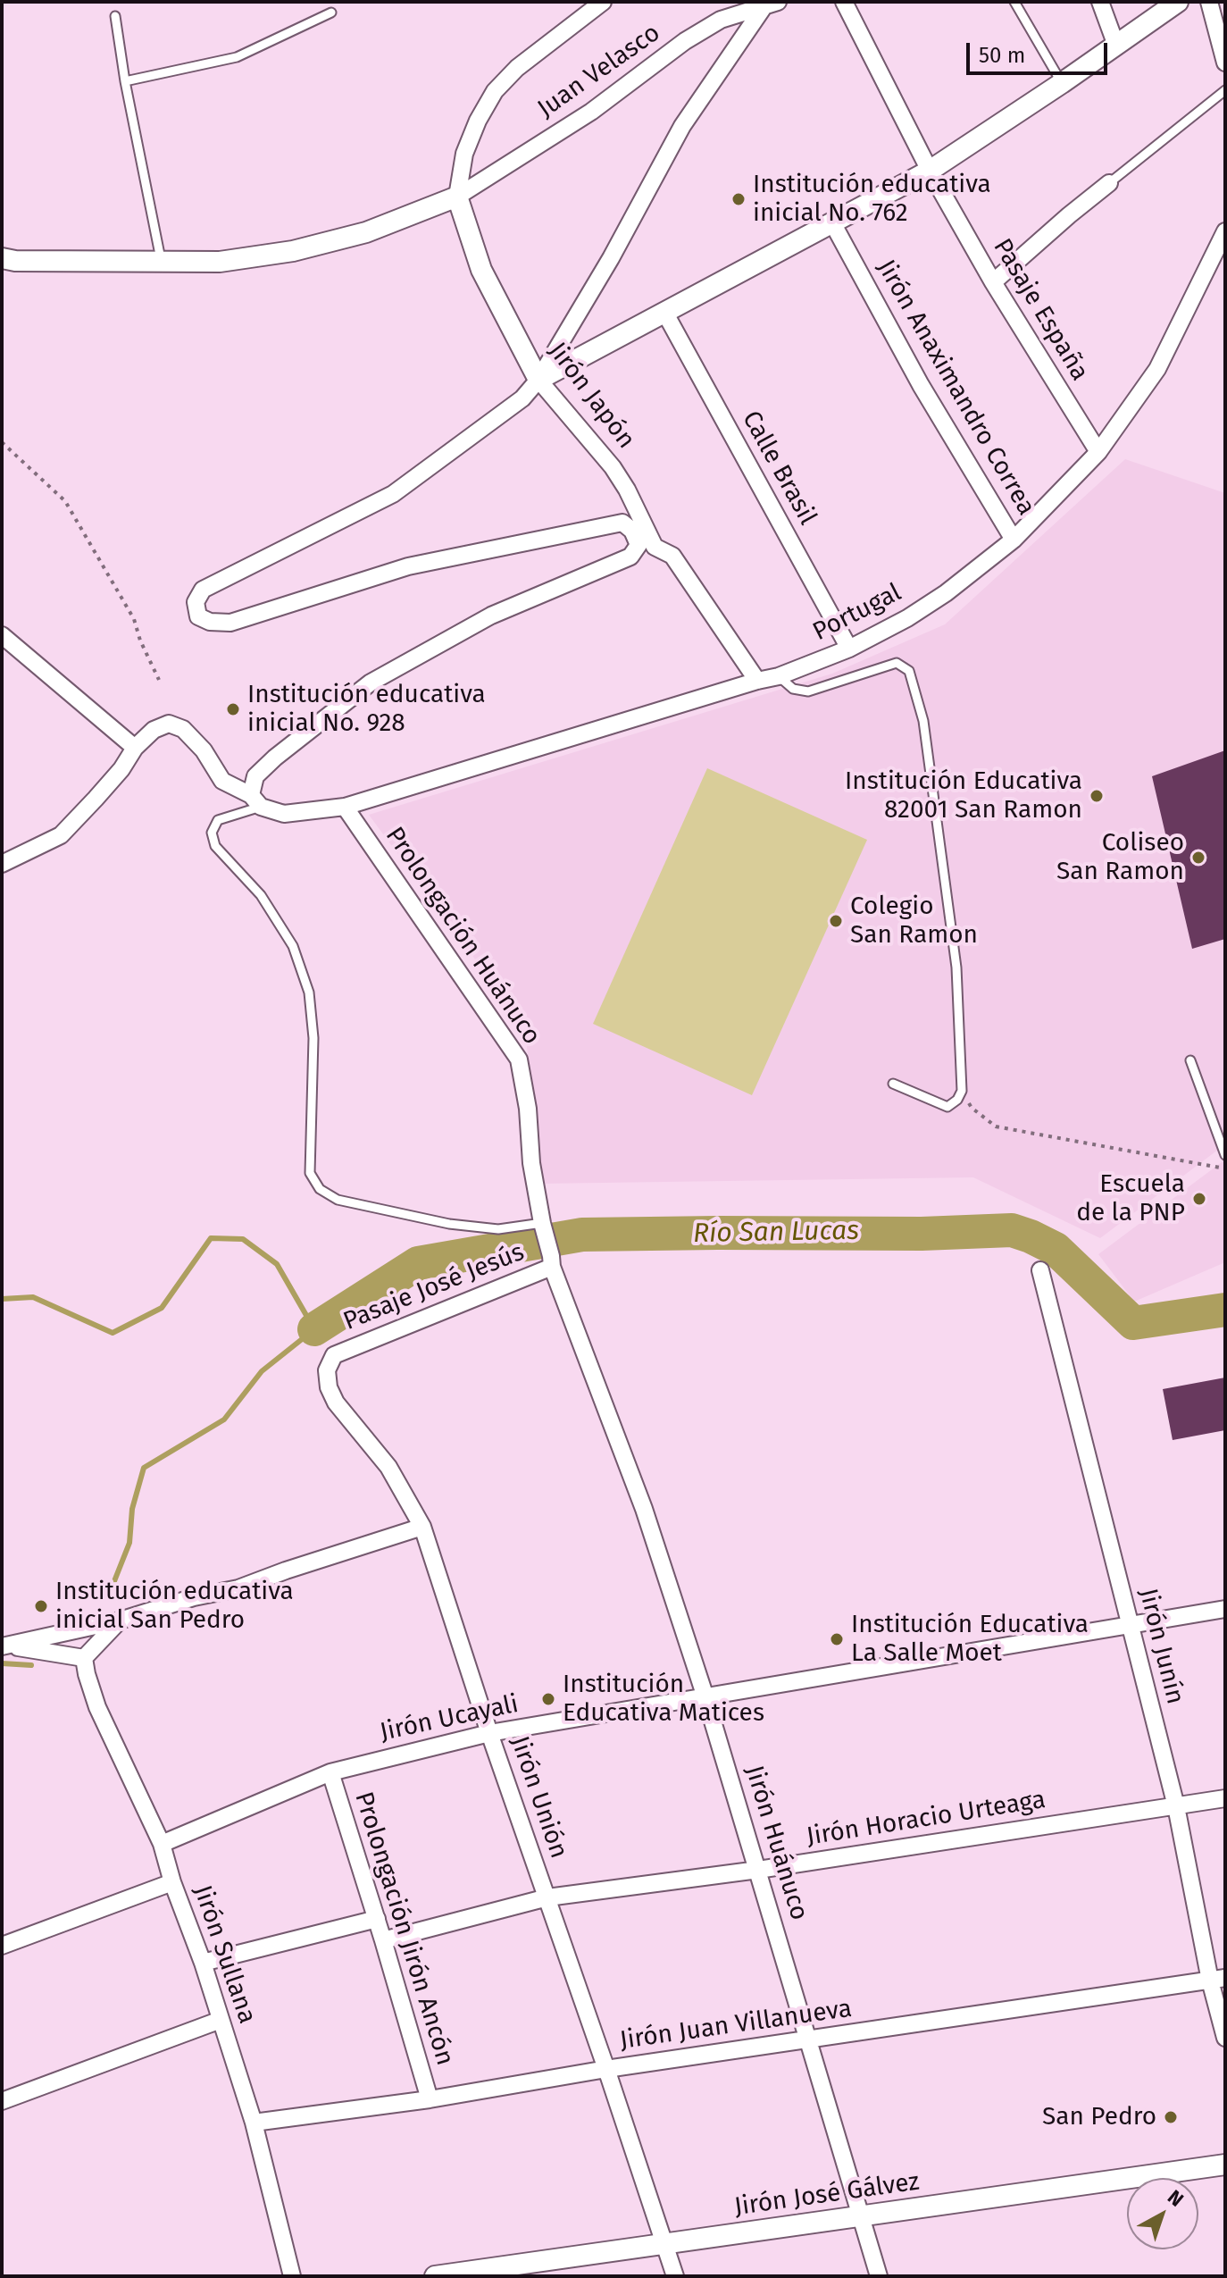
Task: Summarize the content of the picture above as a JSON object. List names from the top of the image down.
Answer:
{
  "streets": {
    "street": [
      "Juan Velasco",
      "Pasaje España",
      "Jirón Anaximandro Correa",
      "Jirón Japón",
      "Calle Brasil",
      "Portugal",
      "Prolongación Huánuco",
      "Pasaje José Jesús",
      "Jirón Junín",
      "Jirón Ucayali",
      "Jirón Unión",
      "Jirón Horacio Urteaga",
      "Jirón Huánuco",
      "Prolongación Jirón Ancón",
      "Jirón Sullana",
      "Jirón Juan Villanueva",
      "Jirón José Gálvez"
    ]
  },
  "crossings": [
    ["Juan Velasco", "Jirón Japón"],
    ["Pasaje España", "Portugal"],
    ["Jirón Anaximandro Correa", "Portugal"],
    ["Jirón Japón", "Portugal"],
    ["Calle Brasil", "Portugal"],
    ["Portugal", "Prolongación Huánuco"],
    ["Prolongación Huánuco", "Pasaje José Jesús"],
    ["Prolongación Huánuco", "Jirón Huánuco"],
    ["Pasaje José Jesús", "Jirón Unión"],
    ["Pasaje José Jesús", "Jirón Huánuco"],
    ["Jirón Junín", "Jirón Ucayali"],
    ["Jirón Junín", "Jirón Horacio Urteaga"],
    ["Jirón Junín", "Jirón Juan Villanueva"],
    ["Jirón Ucayali", "Jirón Unión"],
    ["Jirón Ucayali", "Jirón Huánuco"],
    ["Jirón Ucayali", "Prolongación Jirón Ancón"],
    ["Jirón Ucayali", "Jirón Sullana"],
    ["Jirón Unión", "Jirón Horacio Urteaga"],
    ["Jirón Unión", "Jirón Juan Villanueva"],
    ["Jirón Unión", "Jirón José Gálvez"],
    ["Jirón Horacio Urteaga", "Jirón Huánuco"],
    ["Jirón Horacio Urteaga", "Prolongación Jirón Ancón"],
    ["Jirón Huánuco", "Jirón Juan Villanueva"],
    ["Jirón Huánuco", "Jirón José Gálvez"],
    ["Prolongación Jirón Ancón", "Jirón Juan Villanueva"],
    ["Jirón Sullana", "Jirón Juan Villanueva"]
  ],
  "water": ["Río San Lucas"],
  "places": [
    "Institución educativa inicial No. 762",
    "Institución educativa inicial No. 928",
    "Institución Educativa 82001 San Ramon",
    "Coliseo San Ramon",
    "Colegio San Ramon",
    "Escuela de la PNP",
    "Institución educativa inicial San Pedro",
    "Institución Educativa La Salle Moet",
    "Institución Educativa Matices",
    "San Pedro"
  ],
  "scale_bar": "50 m",
  "north": "top right"
}
